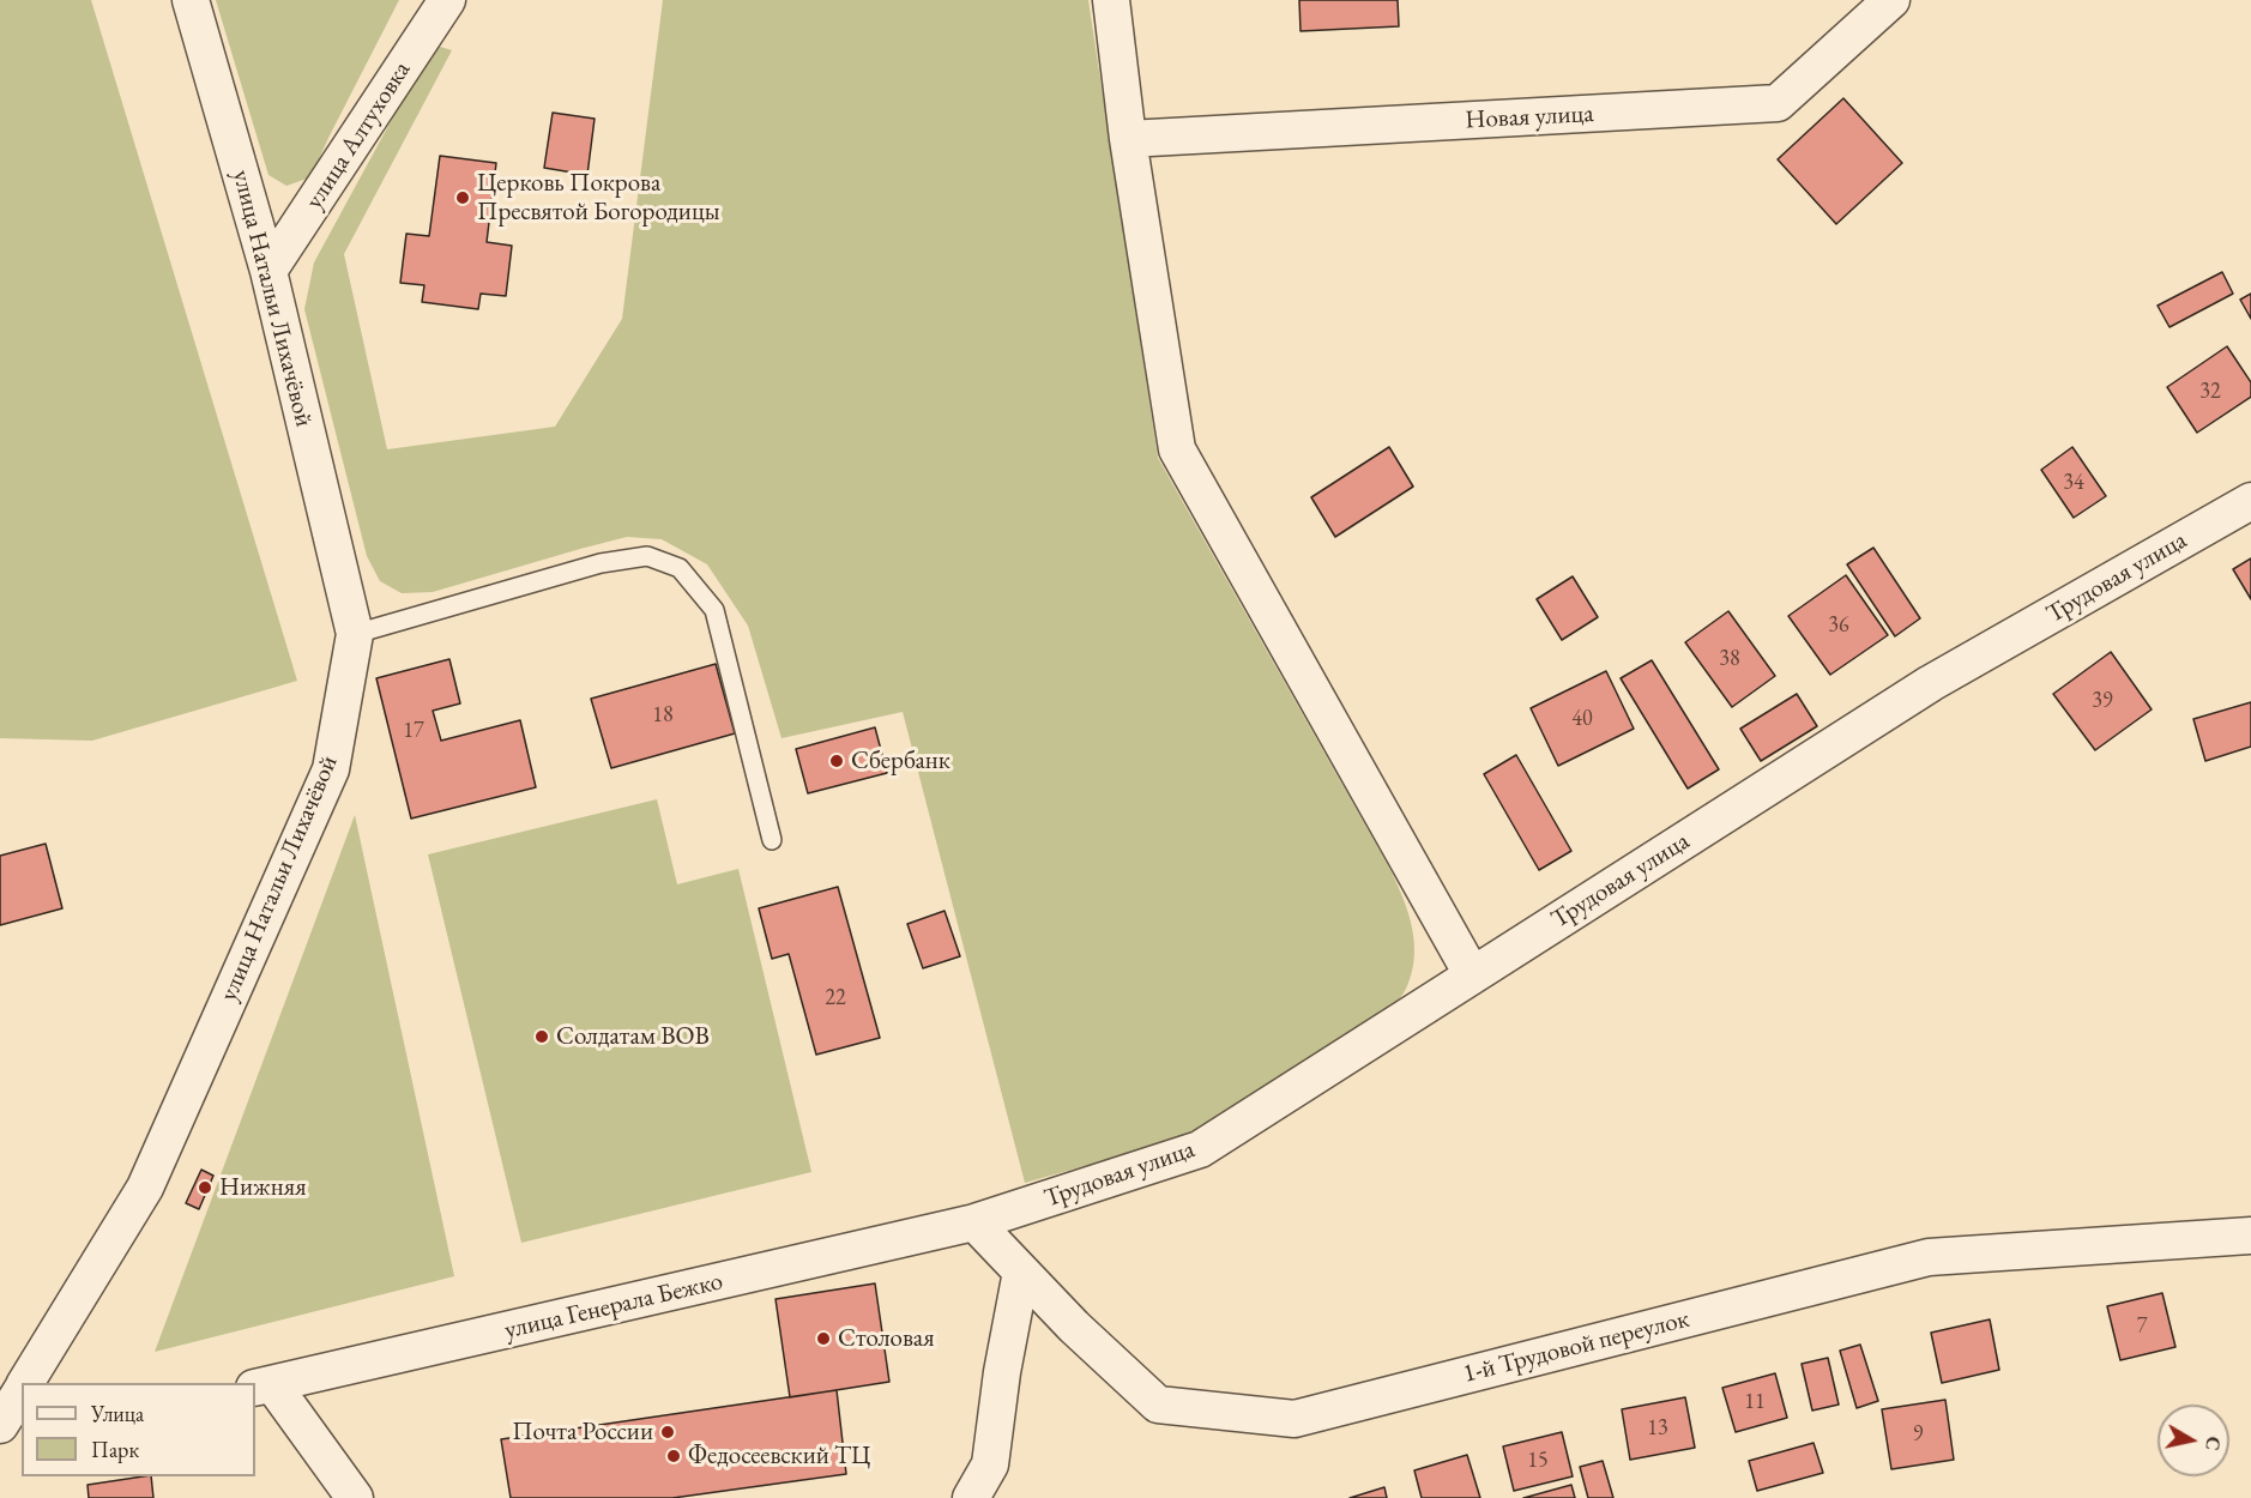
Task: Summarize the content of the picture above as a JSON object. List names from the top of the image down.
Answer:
{
  "streets": {
    "street": [
      "Новая улица",
      "улица Алтуховка",
      "улица Натальи Лихачёвой",
      "Трудовая улица",
      "улица Генерала Бежко",
      "1-й Трудовой переулок"
    ]
  },
  "crossings": [
    ["улица Алтуховка", "улица Натальи Лихачёвой"],
    ["Трудовая улица", "улица Генерала Бежко"],
    ["Трудовая улица", "1-й Трудовой переулок"],
    ["улица Генерала Бежко", "1-й Трудовой переулок"]
  ],
  "places": [
    "Церковь Покрова Пресвятой Богородицы",
    "Сбербанк",
    "Солдатам ВОВ",
    "Нижняя",
    "Столовая",
    "Почта России",
    "Федосеевский ТЦ"
  ],
  "house_numbers": [
    "32",
    "34",
    "36",
    "38",
    "39",
    "18",
    "40",
    "17",
    "22",
    "7",
    "11",
    "13",
    "9",
    "15"
  ],
  "legend": ["Улица", "Парк"],
  "north": "right"
}
